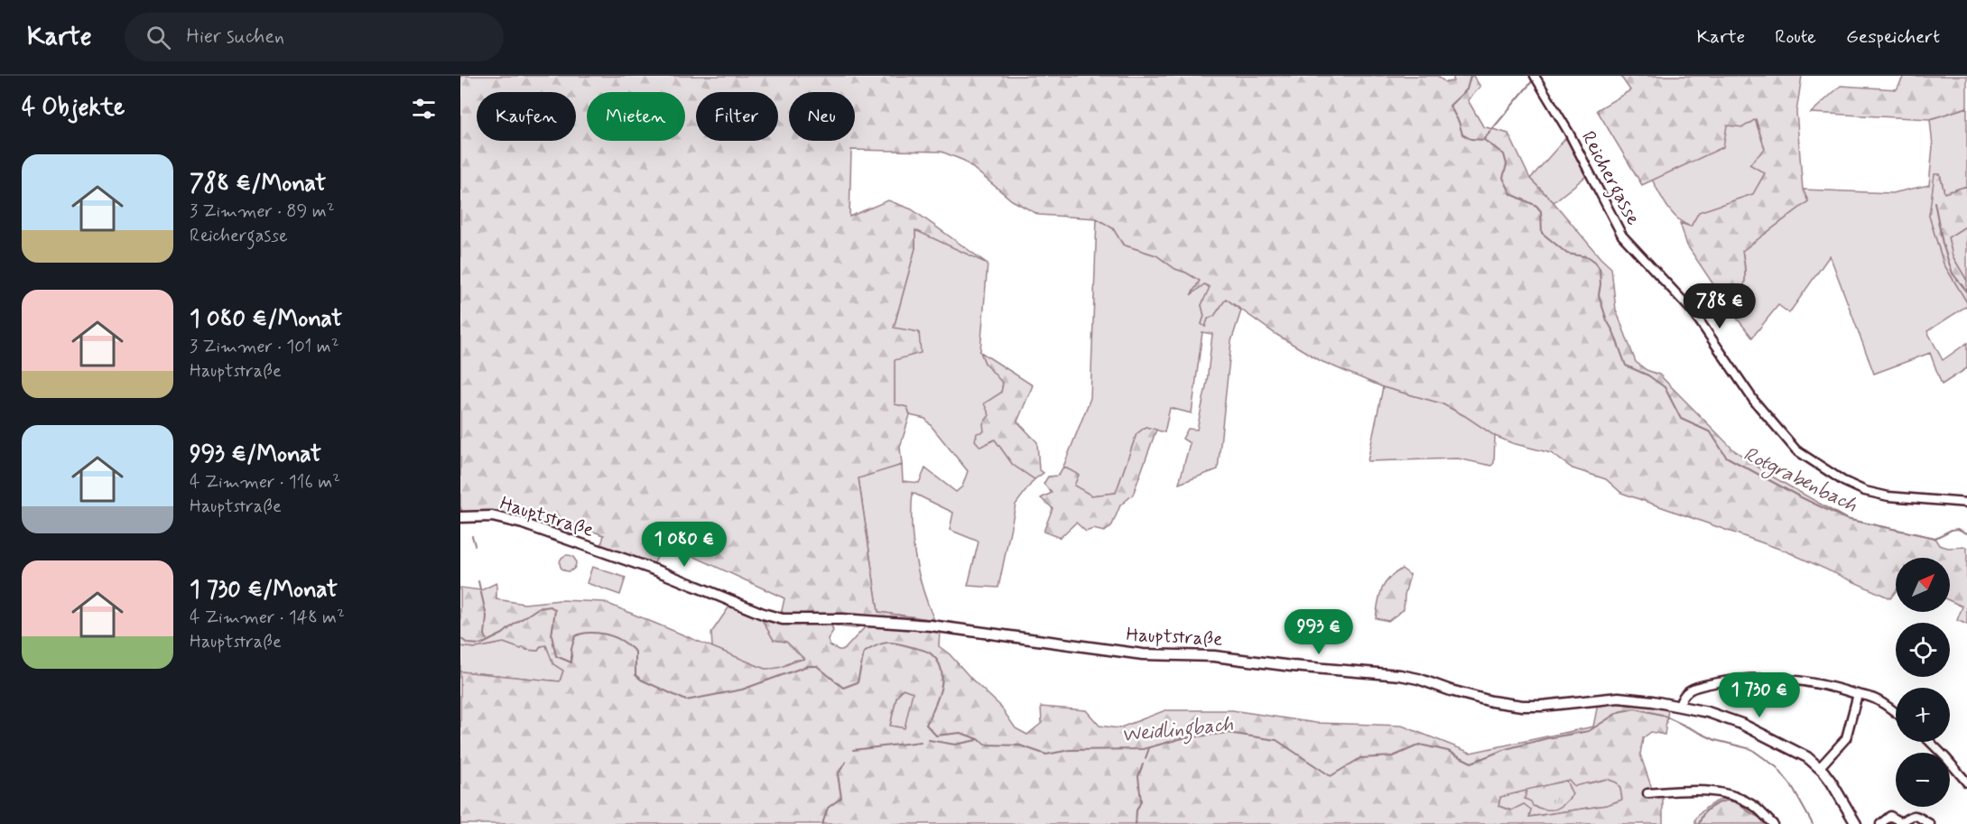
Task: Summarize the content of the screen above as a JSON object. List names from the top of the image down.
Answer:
{
  "streets": {
    "main road": ["Hauptstraße"],
    "street": ["Reichergasse"]
  },
  "water": ["Rotgrabenbach", "Weidlingbach"],
  "north": "top right",
  "page": {
    "header": "Karte",
    "search": "Hier suchen",
    "nav": ["Karte", "Route", "Gespeichert"],
    "heading": "4 Objekte",
    "chip": [
      "Kaufen",
      "Mieten",
      "Filter",
      "Neu"
    ],
    "list": [
      {
        "name": "788 €/Monat",
        "note": "3 Zimmer · 89 m² · Reichergasse"
      },
      {
        "name": "1 080 €/Monat",
        "note": "3 Zimmer · 101 m² · Hauptstraße"
      },
      {
        "name": "993 €/Monat",
        "note": "4 Zimmer · 116 m² · Hauptstraße"
      },
      {
        "name": "1 730 €/Monat",
        "note": "4 Zimmer · 148 m² · Hauptstraße"
      }
    ],
    "price": [
      "788 €",
      "1 080 €",
      "993 €",
      "1 730 €"
    ],
    "map_buttons": ["+", "−"]
  }
}
